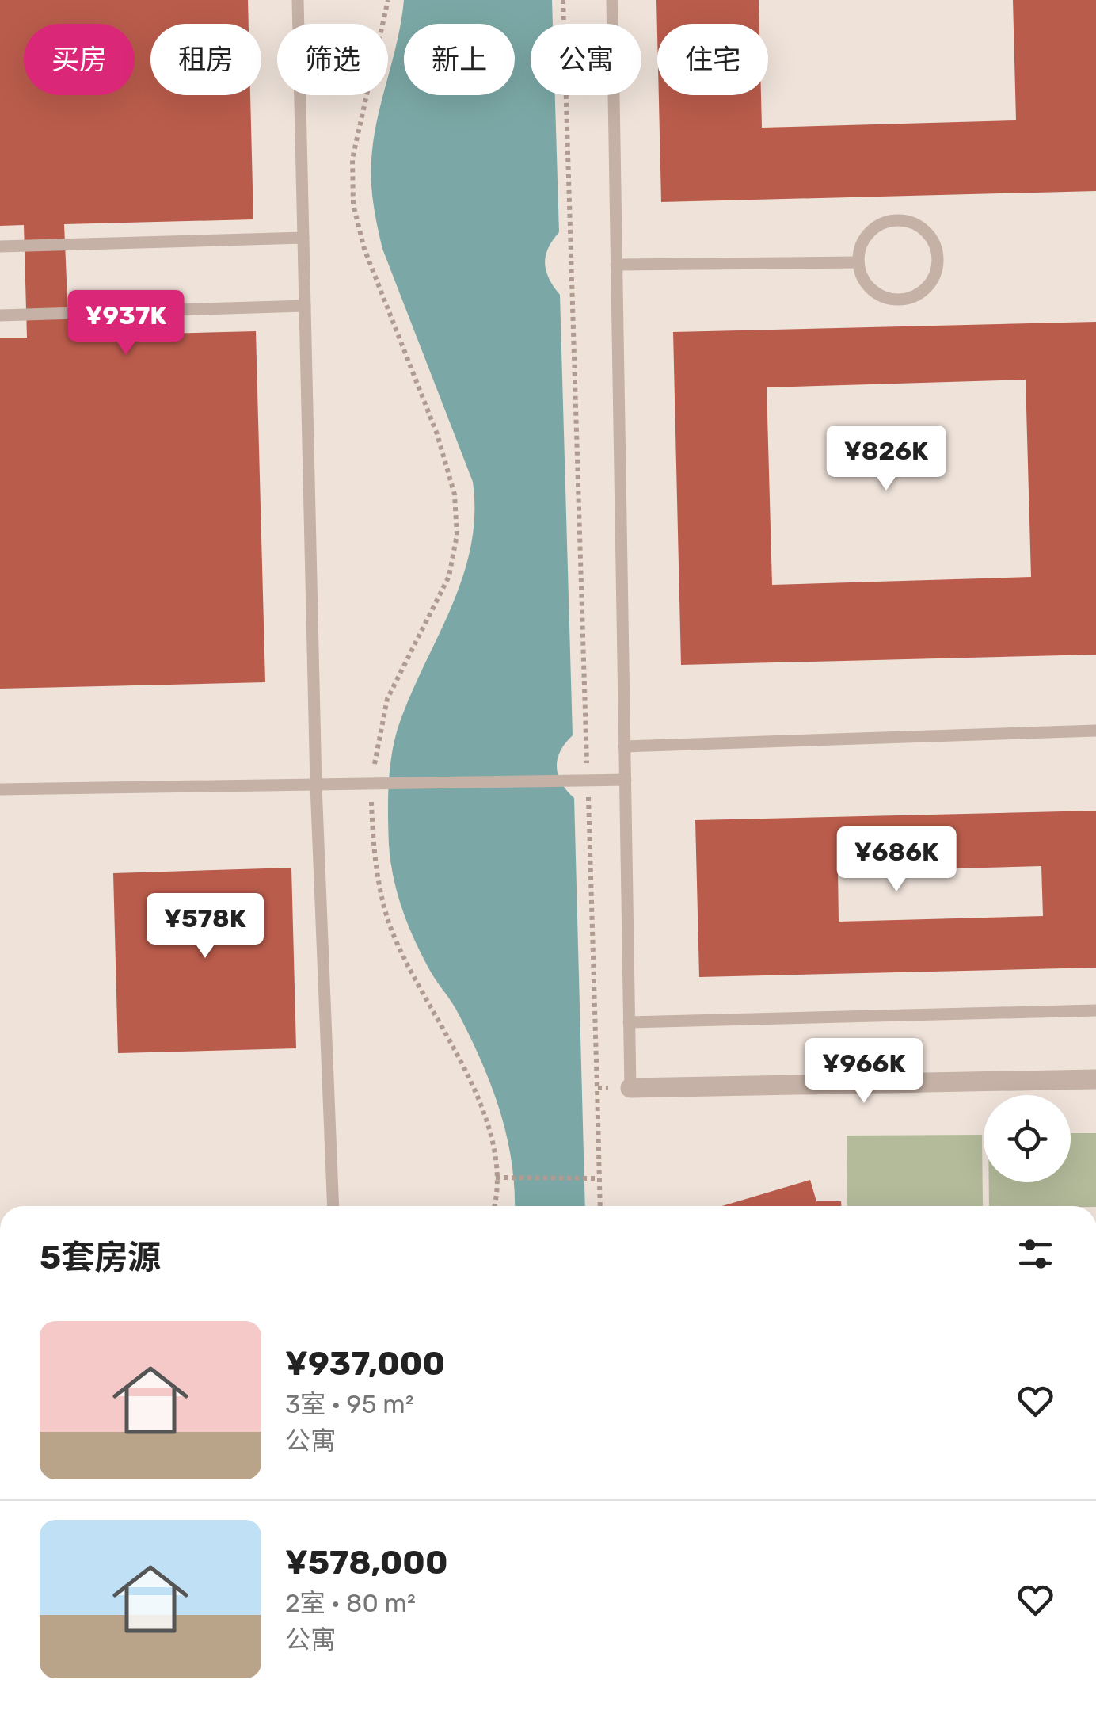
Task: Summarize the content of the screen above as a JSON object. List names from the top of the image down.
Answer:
{
  "page": {
    "chip": [
      "买房",
      "租房",
      "筛选",
      "新上",
      "公寓",
      "住宅"
    ],
    "price": [
      "¥937K",
      "¥826K",
      "¥686K",
      "¥578K",
      "¥966K"
    ],
    "heading": "5套房源",
    "list": [
      {
        "name": "¥937,000",
        "note": "3室 · 95 m² · 公寓"
      },
      {
        "name": "¥578,000",
        "note": "2室 · 80 m² · 公寓"
      }
    ]
  }
}
